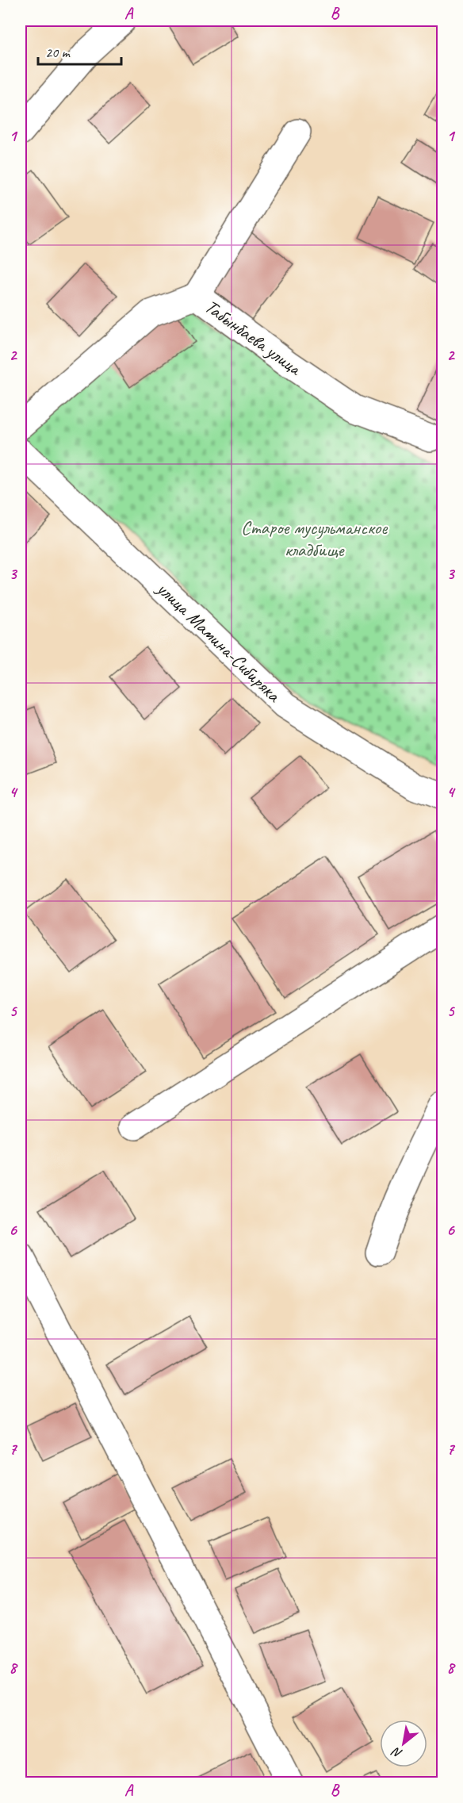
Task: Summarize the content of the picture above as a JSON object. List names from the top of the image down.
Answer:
{
  "streets": {
    "street": ["Табынбаева улица", "улица Мамина-Сибиряка"]
  },
  "parks": ["Старое мусульманское кладбище"],
  "scale_bar": "20 m",
  "north": "bottom left",
  "grid": {
    "columns": ["A", "B"],
    "rows": [
      "1",
      "2",
      "3",
      "4",
      "5",
      "6",
      "7",
      "8"
    ]
  }
}
